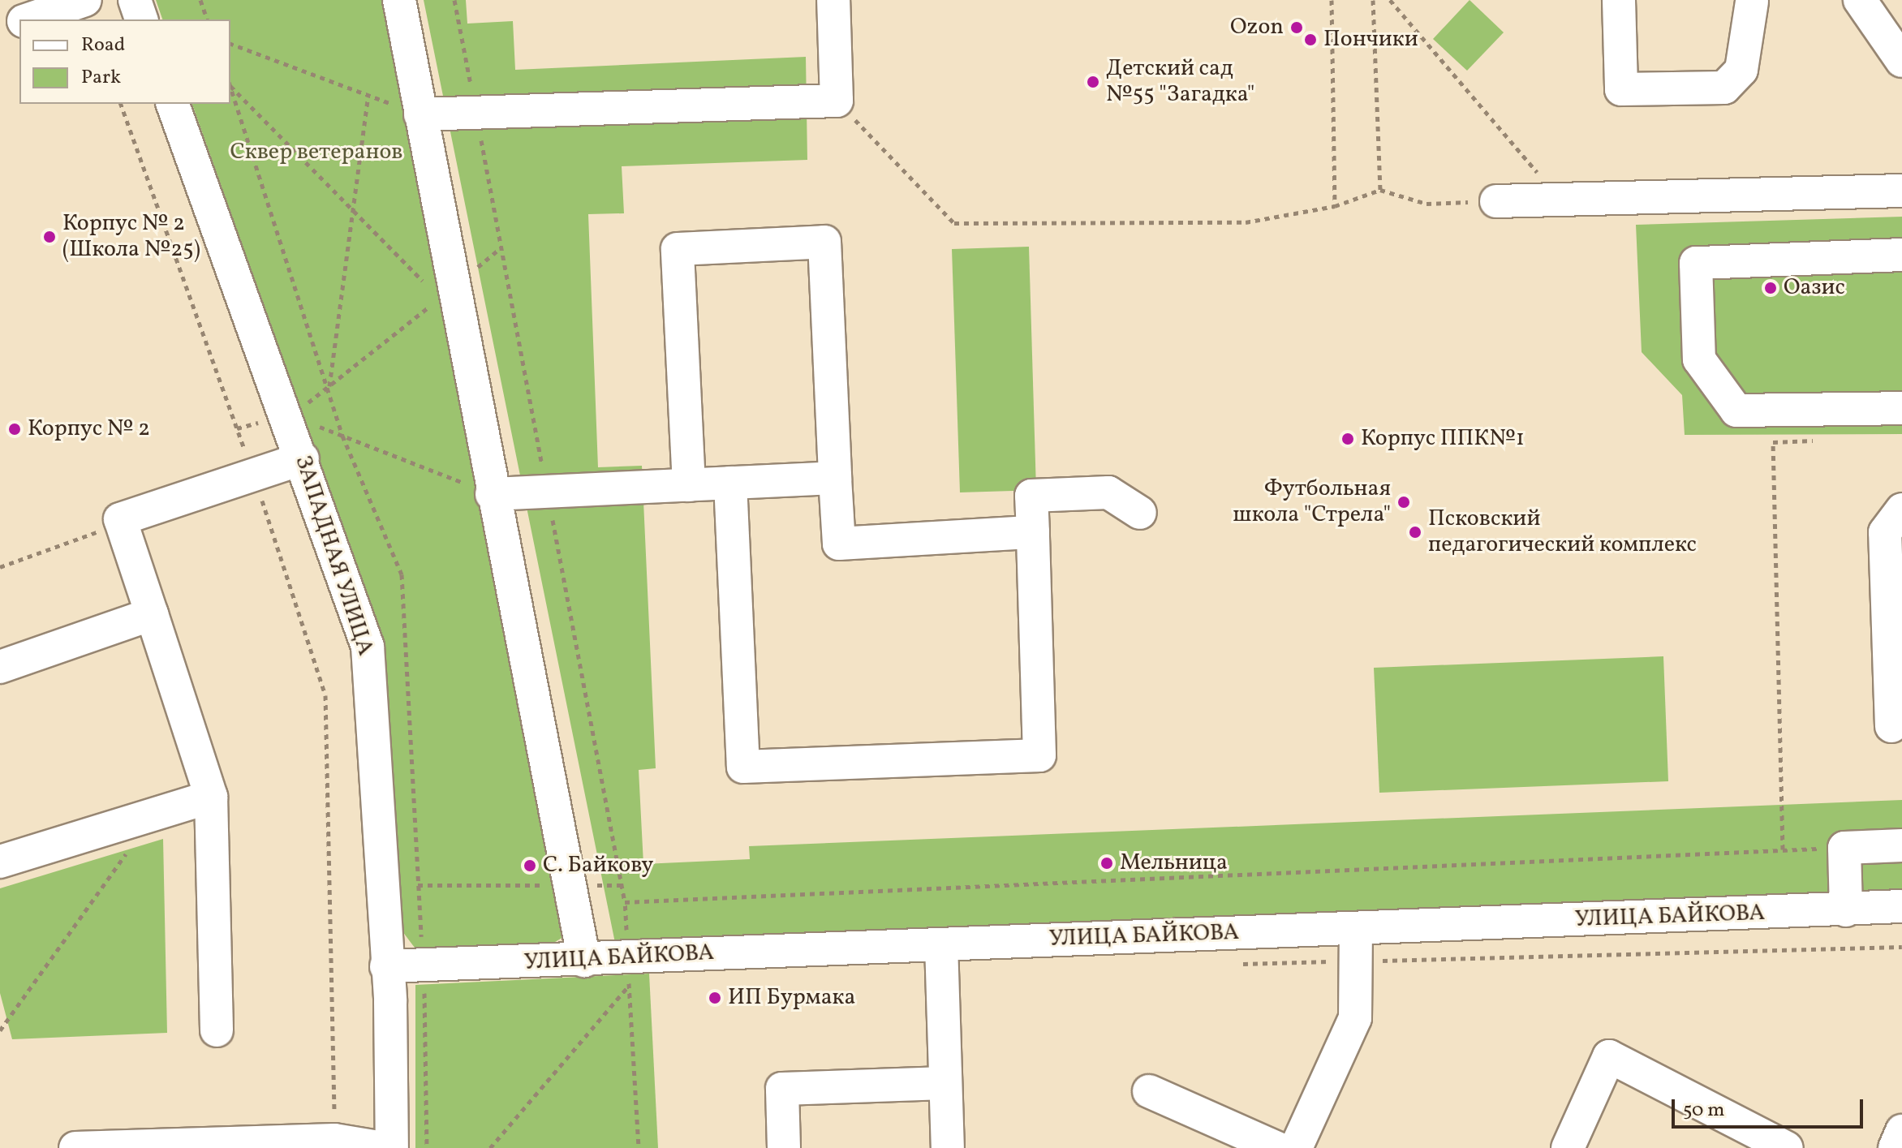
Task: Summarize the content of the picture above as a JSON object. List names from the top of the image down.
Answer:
{
  "streets": {
    "street": ["ЗАПАДНАЯ УЛИЦА", "УЛИЦА БАЙКОВА"]
  },
  "crossings": [
    ["ЗАПАДНАЯ УЛИЦА", "УЛИЦА БАЙКОВА"]
  ],
  "parks": ["Сквер ветеранов"],
  "places": [
    "Ozon",
    "Пончики",
    "Детский сад №55 \"Загадка\"",
    "Корпус № 2 (Школа №25)",
    "Оазис",
    "Корпус № 2",
    "Корпус ППК№1",
    "Футбольная школа \"Стрела\"",
    "Псковский педагогический комплекс",
    "Мельница",
    "С. Байкову",
    "ИП Бурмака"
  ],
  "legend": ["Road", "Park"],
  "scale_bar": "50 m"
}
